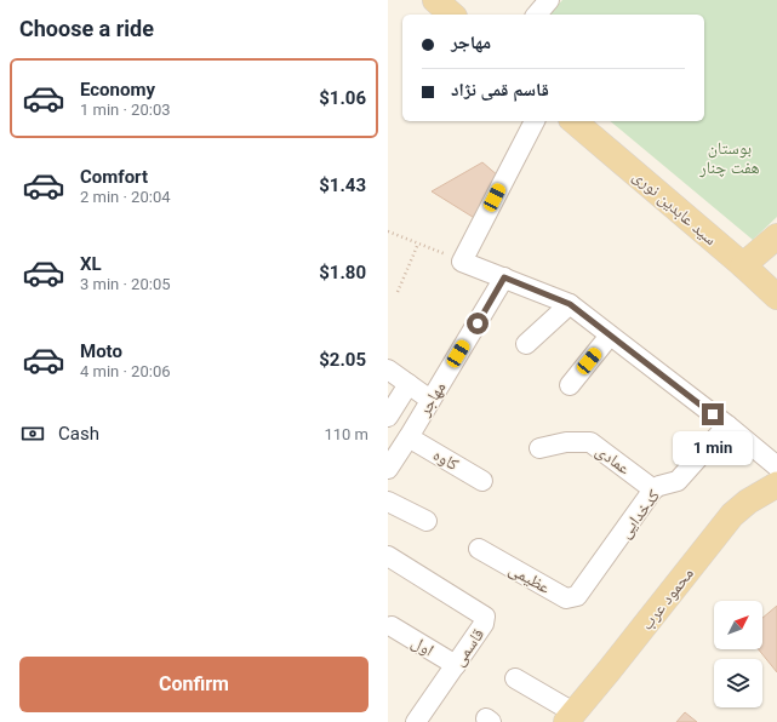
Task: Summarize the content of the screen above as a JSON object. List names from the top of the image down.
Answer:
{
  "streets": {
    "main road": ["سید عابدین نوری", "محمود عرب"],
    "street": [
      "مهاجر",
      "کاوه",
      "عمادی",
      "کدخدایی",
      "عظیمی",
      "اول",
      "قاسمی"
    ]
  },
  "crossings": [
    ["مهاجر", "کاوه"],
    ["عمادی", "کدخدایی"],
    ["کدخدایی", "عظیمی"],
    ["اول", "قاسمی"]
  ],
  "parks": ["بوستان هفت چنار"],
  "north": "top right",
  "page": {
    "heading": "Choose a ride",
    "banner": ["مهاجر", "قاسم قمی نژاد"],
    "list": [
      {
        "name": "Economy",
        "note": "1 min · 20:03",
        "value": "$1.06"
      },
      {
        "name": "Comfort",
        "note": "2 min · 20:04",
        "value": "$1.43"
      },
      {
        "name": "XL",
        "note": "3 min · 20:05",
        "value": "$1.80"
      },
      {
        "name": "Moto",
        "note": "4 min · 20:06",
        "value": "$2.05"
      }
    ],
    "pay": ["Cash", "110 m"],
    "bubble": "1 min",
    "buttons": "Confirm"
  }
}
